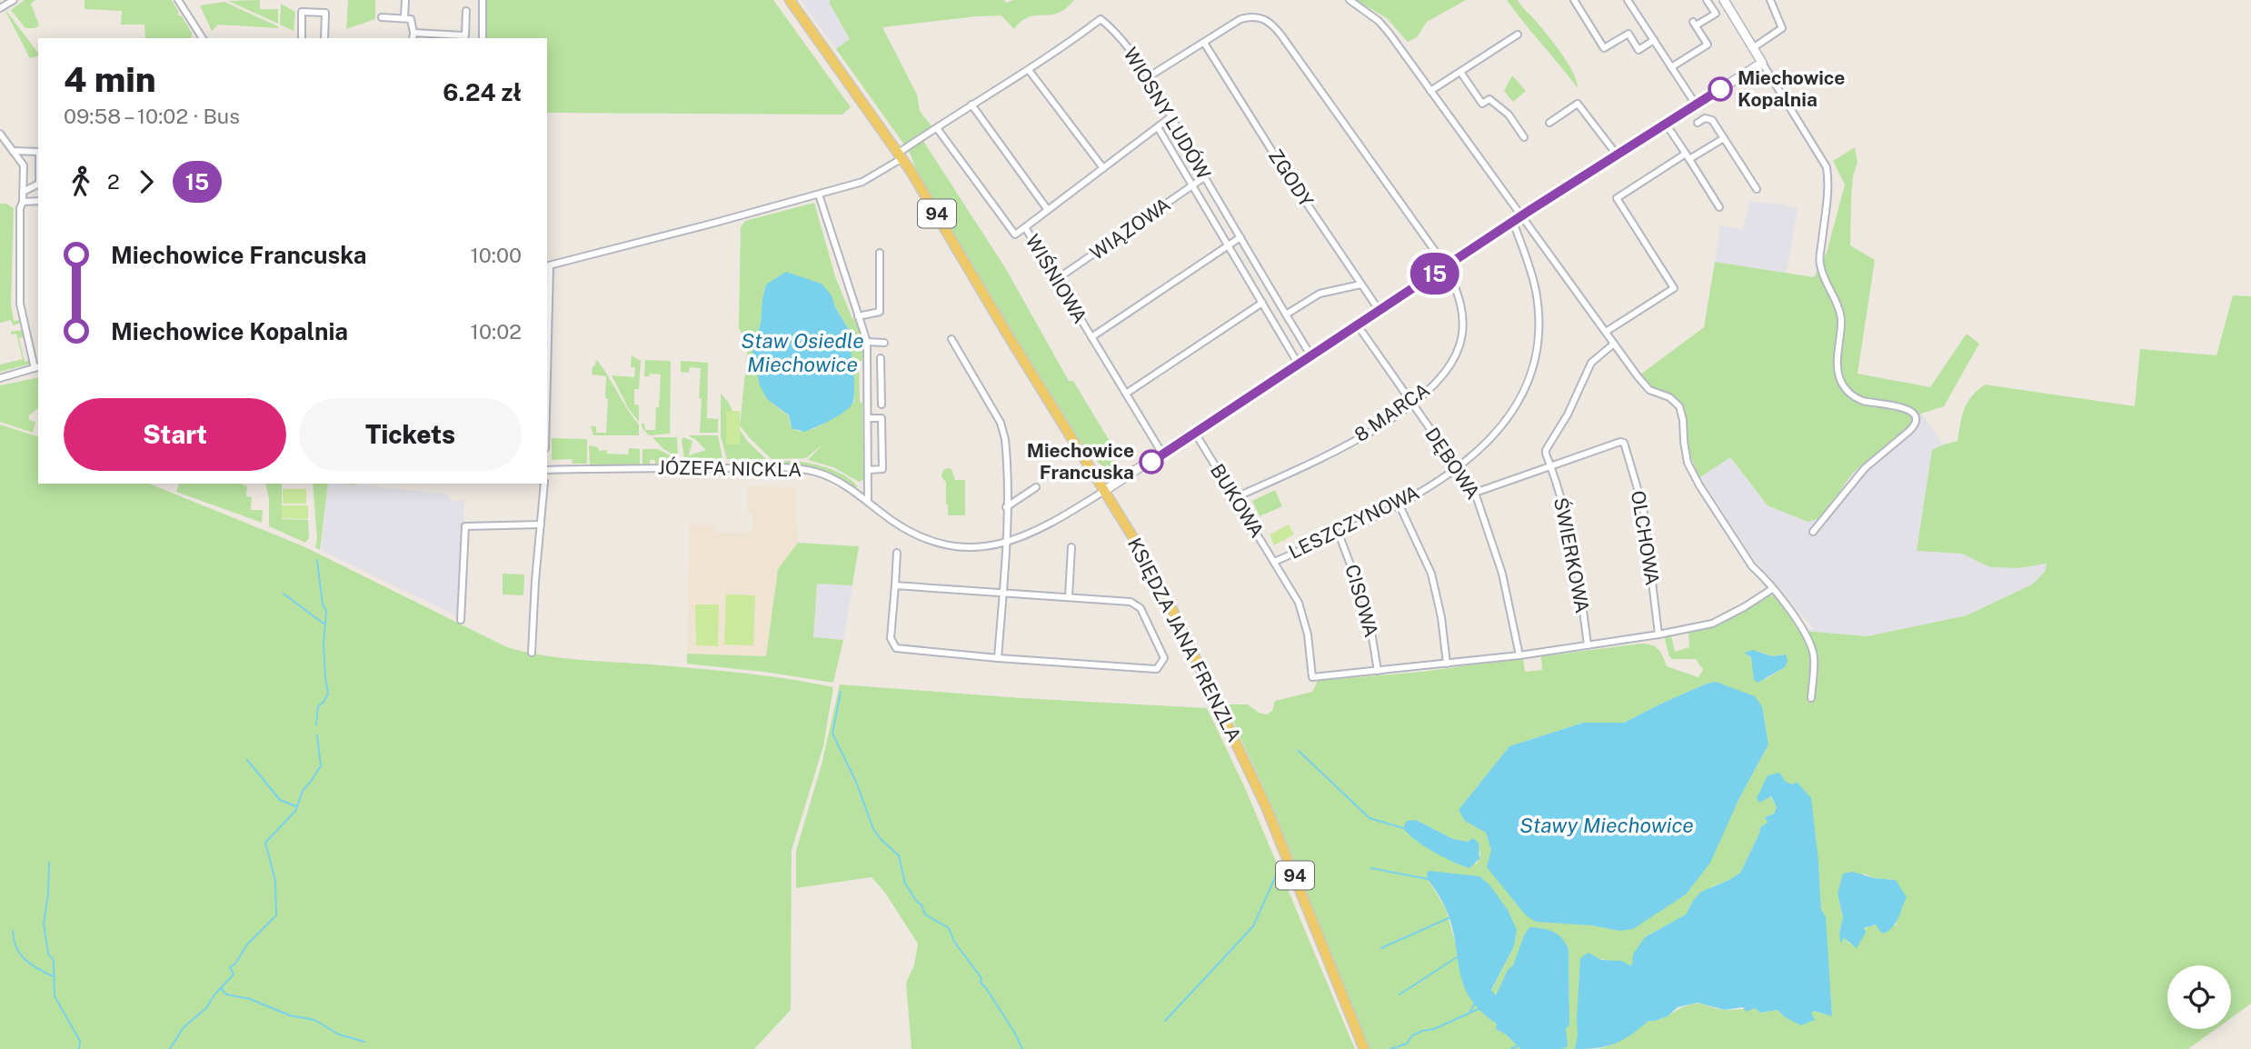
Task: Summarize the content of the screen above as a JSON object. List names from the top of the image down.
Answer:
{
  "streets": {
    "main road": ["94", "KSIĘDZA JANA FRENZLA"],
    "street": [
      "WIOSNY LUDÓW",
      "ZGODY",
      "WIĄZOWA",
      "WIŚNIOWA",
      "8 MARCA",
      "DĘBOWA",
      "JÓZEFA NICKLA",
      "BUKOWA",
      "LESZCZYNOWA",
      "OLCHOWA",
      "ŚWIERKOWA",
      "CISOWA"
    ]
  },
  "crossings": [
    ["WIOSNY LUDÓW", "WIĄZOWA"],
    ["WIOSNY LUDÓW", "WIŚNIOWA"],
    ["WIOSNY LUDÓW", "KSIĘDZA JANA FRENZLA"],
    ["ZGODY", "8 MARCA"],
    ["WIĄZOWA", "WIŚNIOWA"],
    ["8 MARCA", "DĘBOWA"],
    ["8 MARCA", "BUKOWA"],
    ["DĘBOWA", "LESZCZYNOWA"],
    ["JÓZEFA NICKLA", "KSIĘDZA JANA FRENZLA"],
    ["BUKOWA", "LESZCZYNOWA"],
    ["BUKOWA", "CISOWA"],
    ["LESZCZYNOWA", "CISOWA"],
    ["OLCHOWA", "ŚWIERKOWA"]
  ],
  "water": ["Staw Osiedle Miechowice", "Stawy Miechowice"],
  "places": ["Miechowice Kopalnia", "Miechowice Francuska"],
  "lines": ["bus line 15"],
  "page": {
    "on_map": "15",
    "heading": ["4 min", "09:58 – 10:02 · Bus", "6.24 zł"],
    "legs": ["2", "15"],
    "list": [
      {
        "name": "Miechowice Francuska",
        "value": "10:00"
      },
      {
        "name": "Miechowice Kopalnia",
        "value": "10:02"
      }
    ],
    "buttons": ["Start", "Tickets"]
  }
}
